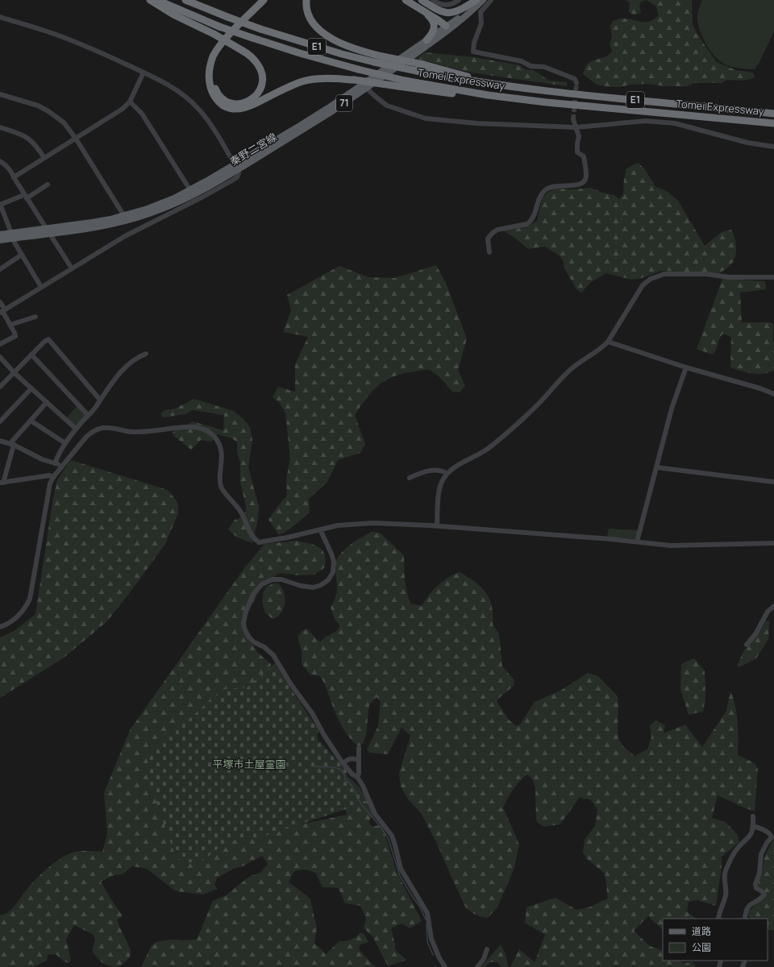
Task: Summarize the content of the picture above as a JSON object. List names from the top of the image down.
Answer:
{
  "streets": {
    "highway": ["E1", "Tomei Expressway"],
    "main road": ["71", "秦野二宮線"]
  },
  "parks": ["平塚市土屋霊園"],
  "legend": ["道路", "公園"]
}
